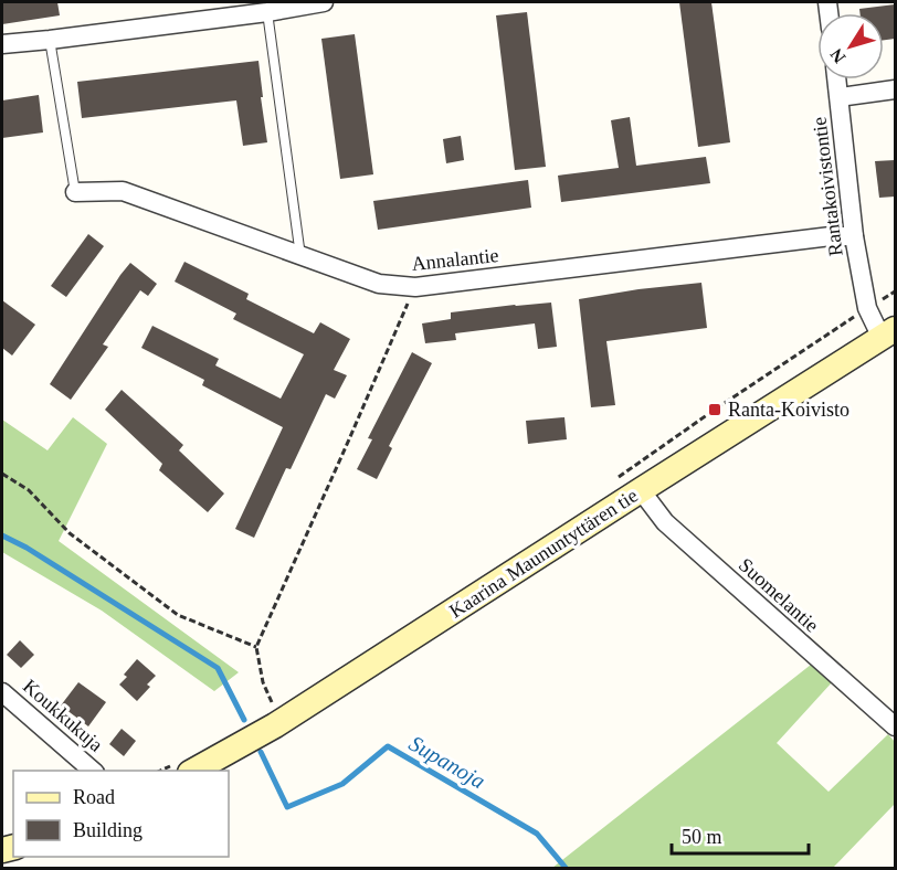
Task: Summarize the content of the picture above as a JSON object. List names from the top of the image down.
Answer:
{
  "streets": {
    "main road": ["Kaarina Maununtyttären tie"],
    "street": [
      "Rantakoivistontie",
      "Annalantie",
      "Suomelantie",
      "Koukkukuja"
    ]
  },
  "crossings": [
    ["Rantakoivistontie", "Annalantie"],
    ["Rantakoivistontie", "Kaarina Maununtyttären tie"],
    ["Kaarina Maununtyttären tie", "Suomelantie"]
  ],
  "water": ["Supanoja"],
  "places": {
    "transit": ["Ranta-Koivisto"]
  },
  "legend": ["Road", "Building"],
  "scale_bar": "50 m",
  "north": "bottom left"
}
